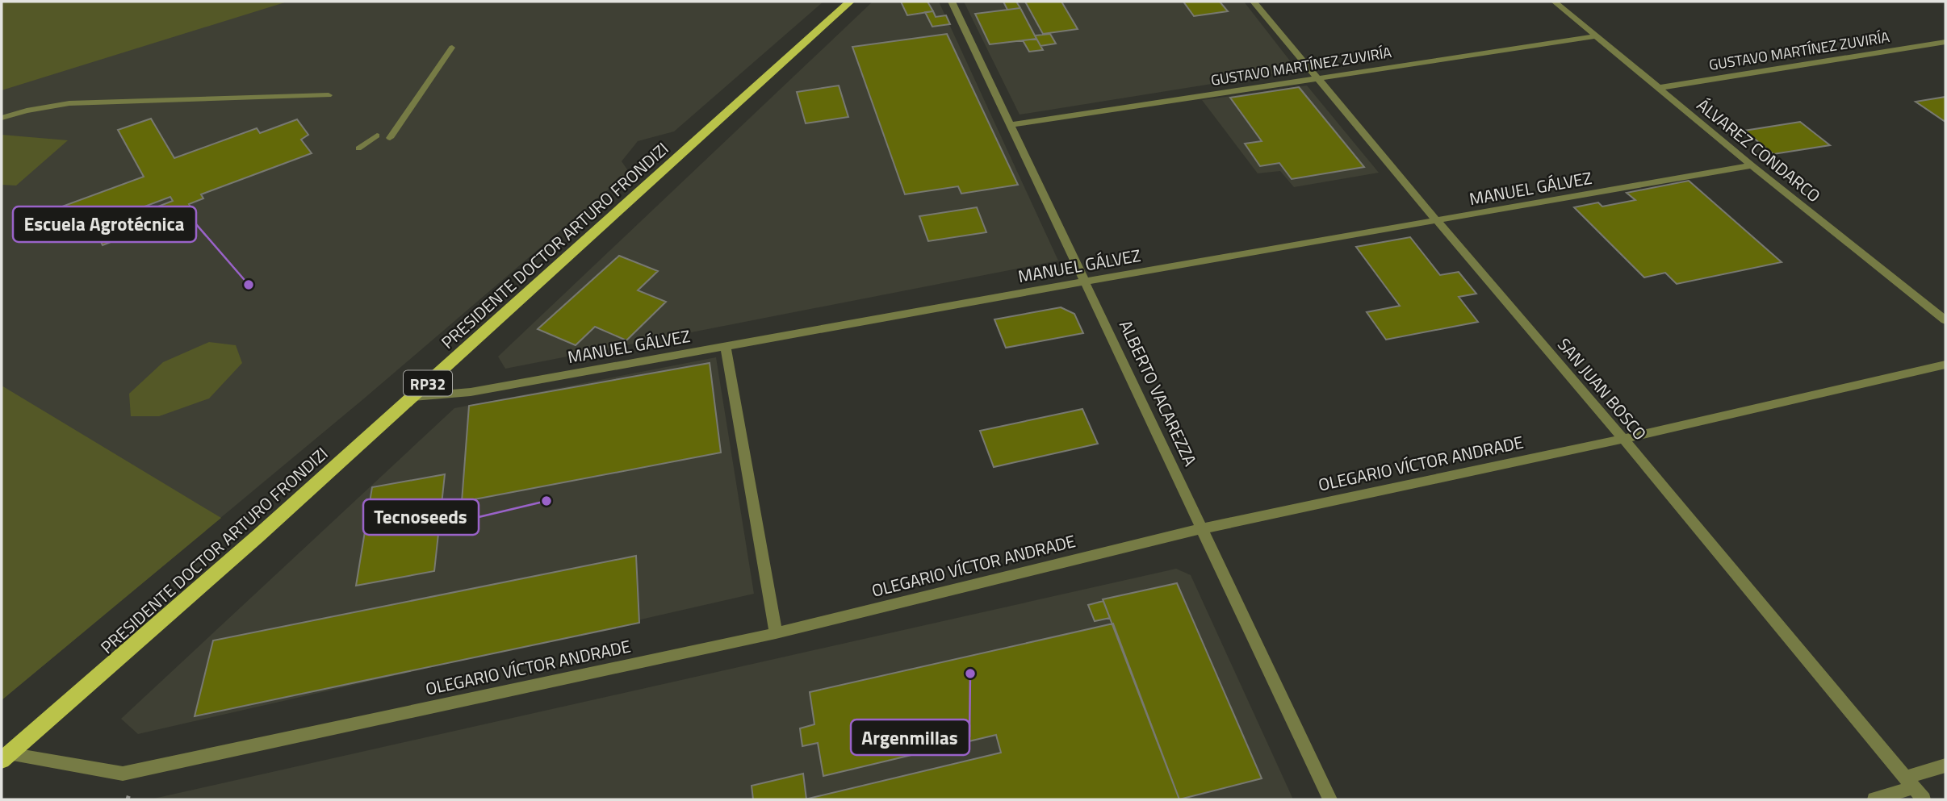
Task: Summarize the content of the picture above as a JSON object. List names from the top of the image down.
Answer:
{
  "streets": {
    "main road": ["PRESIDENTE DOCTOR ARTURO FRONDIZI", "RP32"],
    "street": [
      "GUSTAVO MARTÍNEZ ZUVIRÍA",
      "ÁLVAREZ CONDARCO",
      "MANUEL GÁLVEZ",
      "SAN JUAN BOSCO",
      "ALBERTO VACAREZZA",
      "OLEGARIO VÍCTOR ANDRADE"
    ]
  },
  "crossings": [
    ["GUSTAVO MARTÍNEZ ZUVIRÍA", "ÁLVAREZ CONDARCO"],
    ["GUSTAVO MARTÍNEZ ZUVIRÍA", "SAN JUAN BOSCO"],
    ["GUSTAVO MARTÍNEZ ZUVIRÍA", "ALBERTO VACAREZZA"],
    ["ÁLVAREZ CONDARCO", "MANUEL GÁLVEZ"],
    ["MANUEL GÁLVEZ", "PRESIDENTE DOCTOR ARTURO FRONDIZI"],
    ["MANUEL GÁLVEZ", "SAN JUAN BOSCO"],
    ["MANUEL GÁLVEZ", "ALBERTO VACAREZZA"],
    ["PRESIDENTE DOCTOR ARTURO FRONDIZI", "OLEGARIO VÍCTOR ANDRADE"],
    ["SAN JUAN BOSCO", "OLEGARIO VÍCTOR ANDRADE"],
    ["ALBERTO VACAREZZA", "OLEGARIO VÍCTOR ANDRADE"]
  ],
  "places": ["Escuela Agrotécnica", "Tecnoseeds", "Argenmillas"]
}
